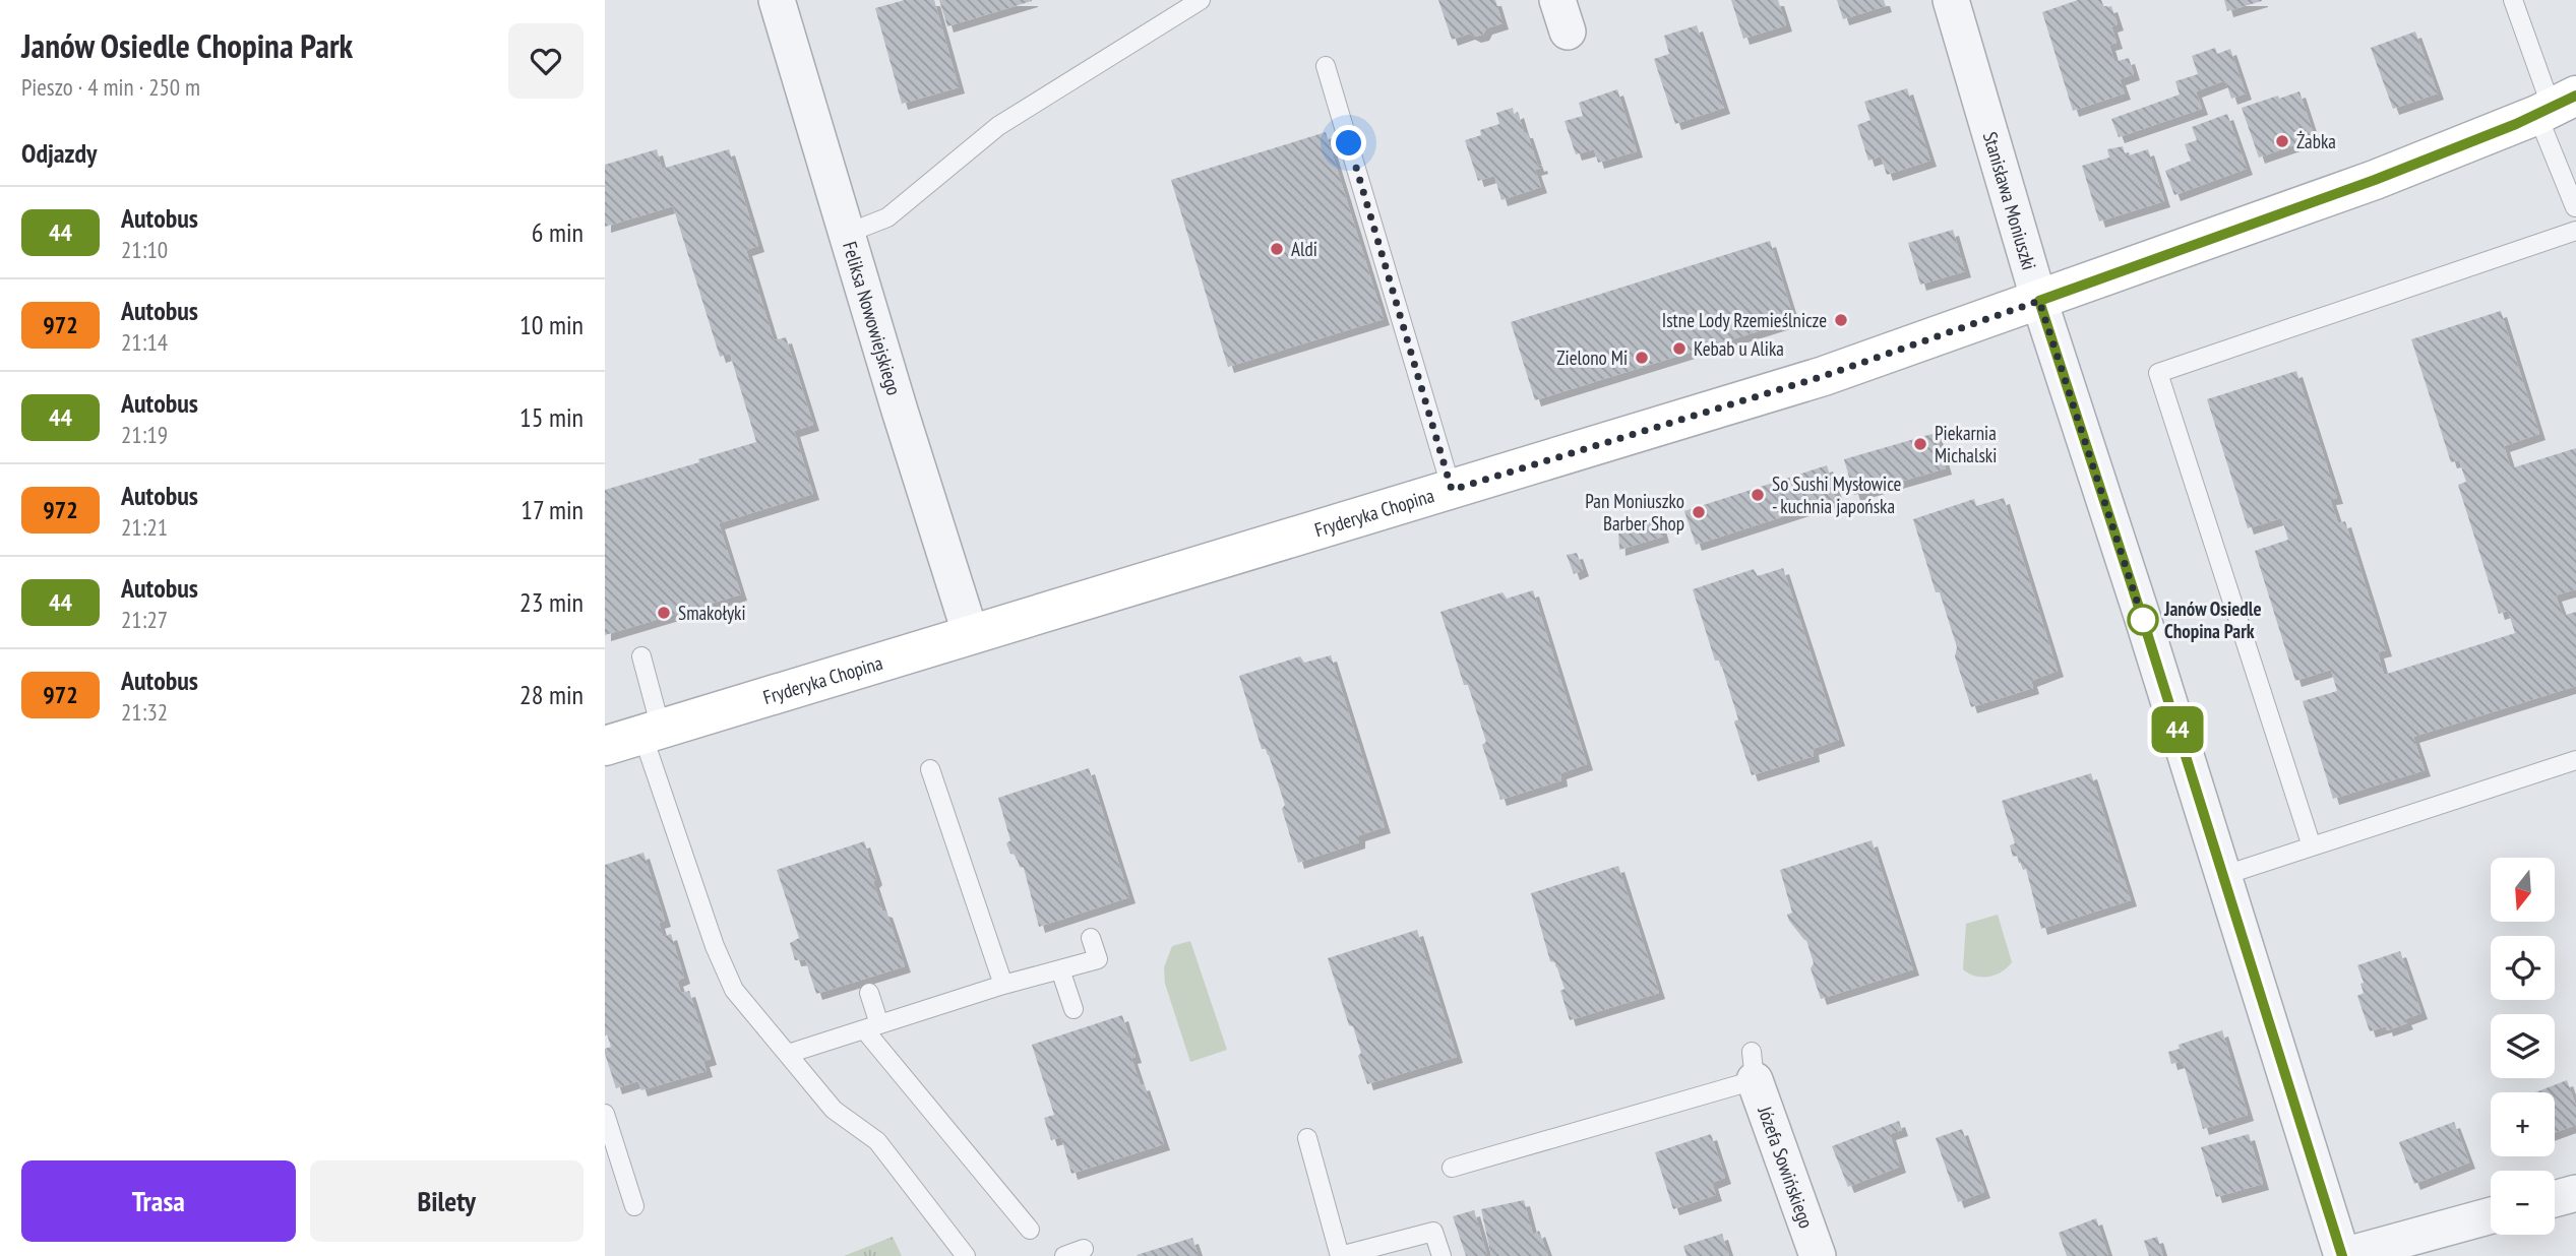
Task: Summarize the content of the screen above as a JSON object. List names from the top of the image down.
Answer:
{
  "streets": {
    "street": [
      "Stanisława Moniuszki",
      "Feliksa Nowowiejskiego",
      "Fryderyka Chopina",
      "Józefa Sowińskiego"
    ]
  },
  "crossings": [
    ["Stanisława Moniuszki", "Fryderyka Chopina"],
    ["Feliksa Nowowiejskiego", "Fryderyka Chopina"]
  ],
  "places": [
    "Żabka",
    "Aldi",
    "Istne Lody Rzemieślnicze",
    "Kebab u Alika",
    "Zielono Mi",
    "Piekarnia Michalski",
    "So Sushi Mysłowice - kuchnia japońska",
    "Pan Moniuszko Barber Shop",
    "Smakołyki",
    "Janów Osiedle Chopina Park"
  ],
  "lines": ["bus line 44"],
  "north": "bottom",
  "page": {
    "heading": [
      ["Janów Osiedle Chopina Park", "Pieszo · 4 min · 250 m"],
      "Odjazdy"
    ],
    "on_map": "44",
    "list": [
      {
        "mark": "44",
        "name": "Autobus",
        "note": "21:10",
        "value": "6 min"
      },
      {
        "mark": "972",
        "name": "Autobus",
        "note": "21:14",
        "value": "10 min"
      },
      {
        "mark": "44",
        "name": "Autobus",
        "note": "21:19",
        "value": "15 min"
      },
      {
        "mark": "972",
        "name": "Autobus",
        "note": "21:21",
        "value": "17 min"
      },
      {
        "mark": "44",
        "name": "Autobus",
        "note": "21:27",
        "value": "23 min"
      },
      {
        "mark": "972",
        "name": "Autobus",
        "note": "21:32",
        "value": "28 min"
      }
    ],
    "map_buttons": ["+", "−"],
    "buttons": ["Trasa", "Bilety"]
  }
}
